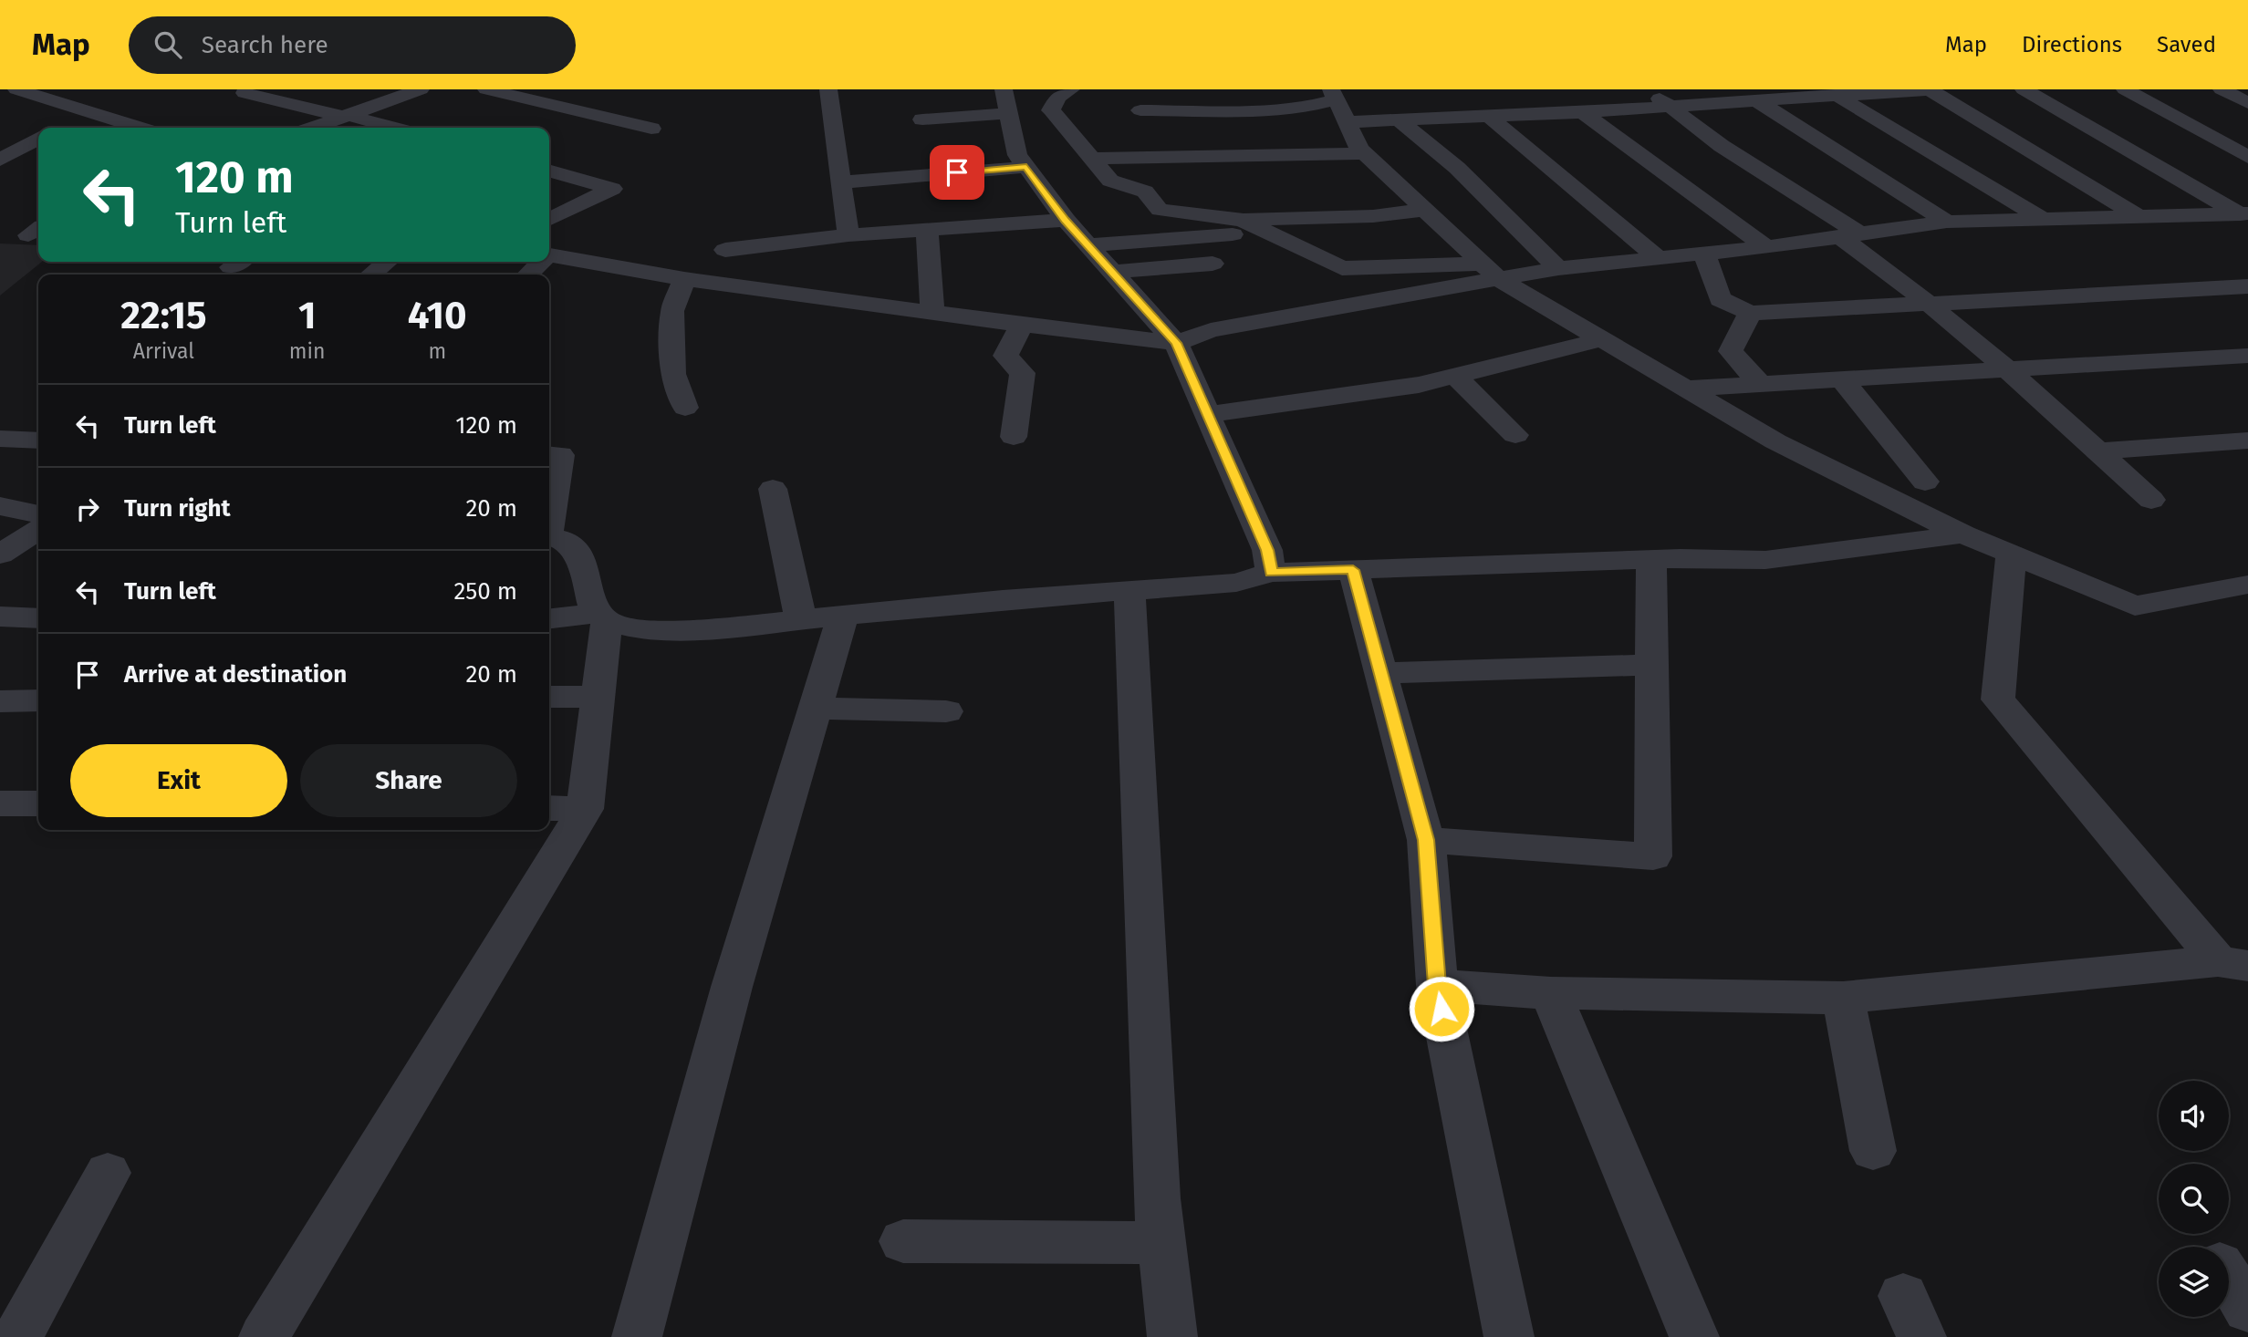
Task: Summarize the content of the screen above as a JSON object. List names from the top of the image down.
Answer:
{
  "page": {
    "header": "Map",
    "search": "Search here",
    "nav": ["Map", "Directions", "Saved"],
    "turn": ["120 m", "Turn left"],
    "eta": [
      "22:15",
      "Arrival",
      "1",
      "min",
      "410",
      "m"
    ],
    "list": [
      {
        "name": "Turn left",
        "value": "120 m"
      },
      {
        "name": "Turn right",
        "value": "20 m"
      },
      {
        "name": "Turn left",
        "value": "250 m"
      },
      {
        "name": "Arrive at destination",
        "value": "20 m"
      }
    ],
    "buttons": ["Exit", "Share"]
  }
}
